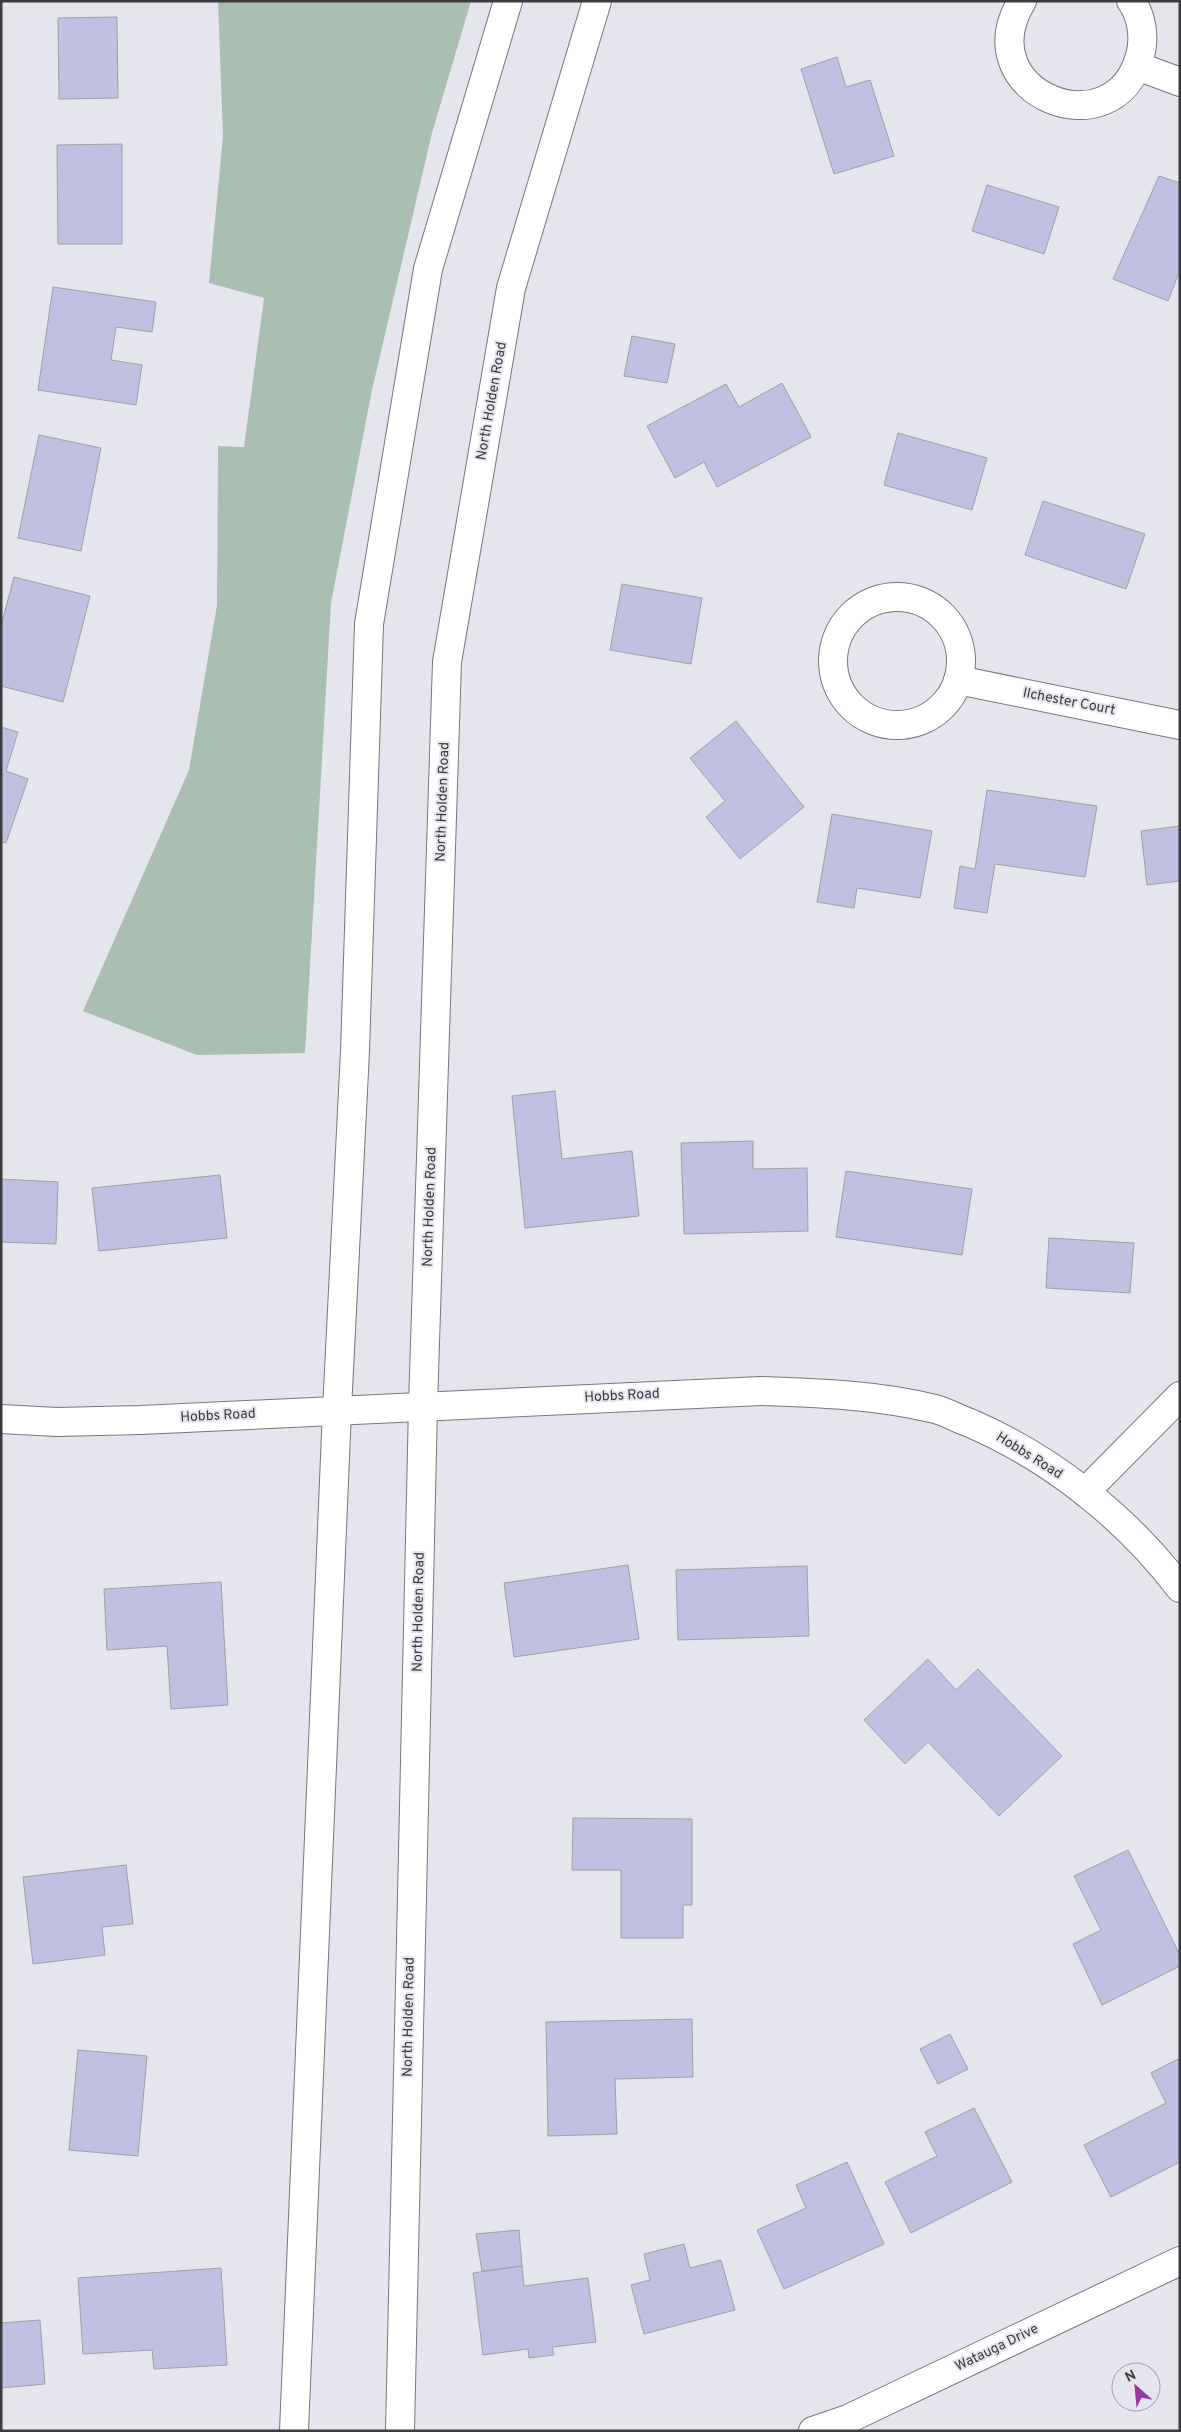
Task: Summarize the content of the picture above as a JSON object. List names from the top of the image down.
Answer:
{
  "streets": {
    "main road": [
      "North Holden Road",
      "Ilchester Court",
      "Hobbs Road",
      "Watauga Drive"
    ]
  },
  "crossings": [
    ["North Holden Road", "Hobbs Road"]
  ],
  "north": "top left"
}
